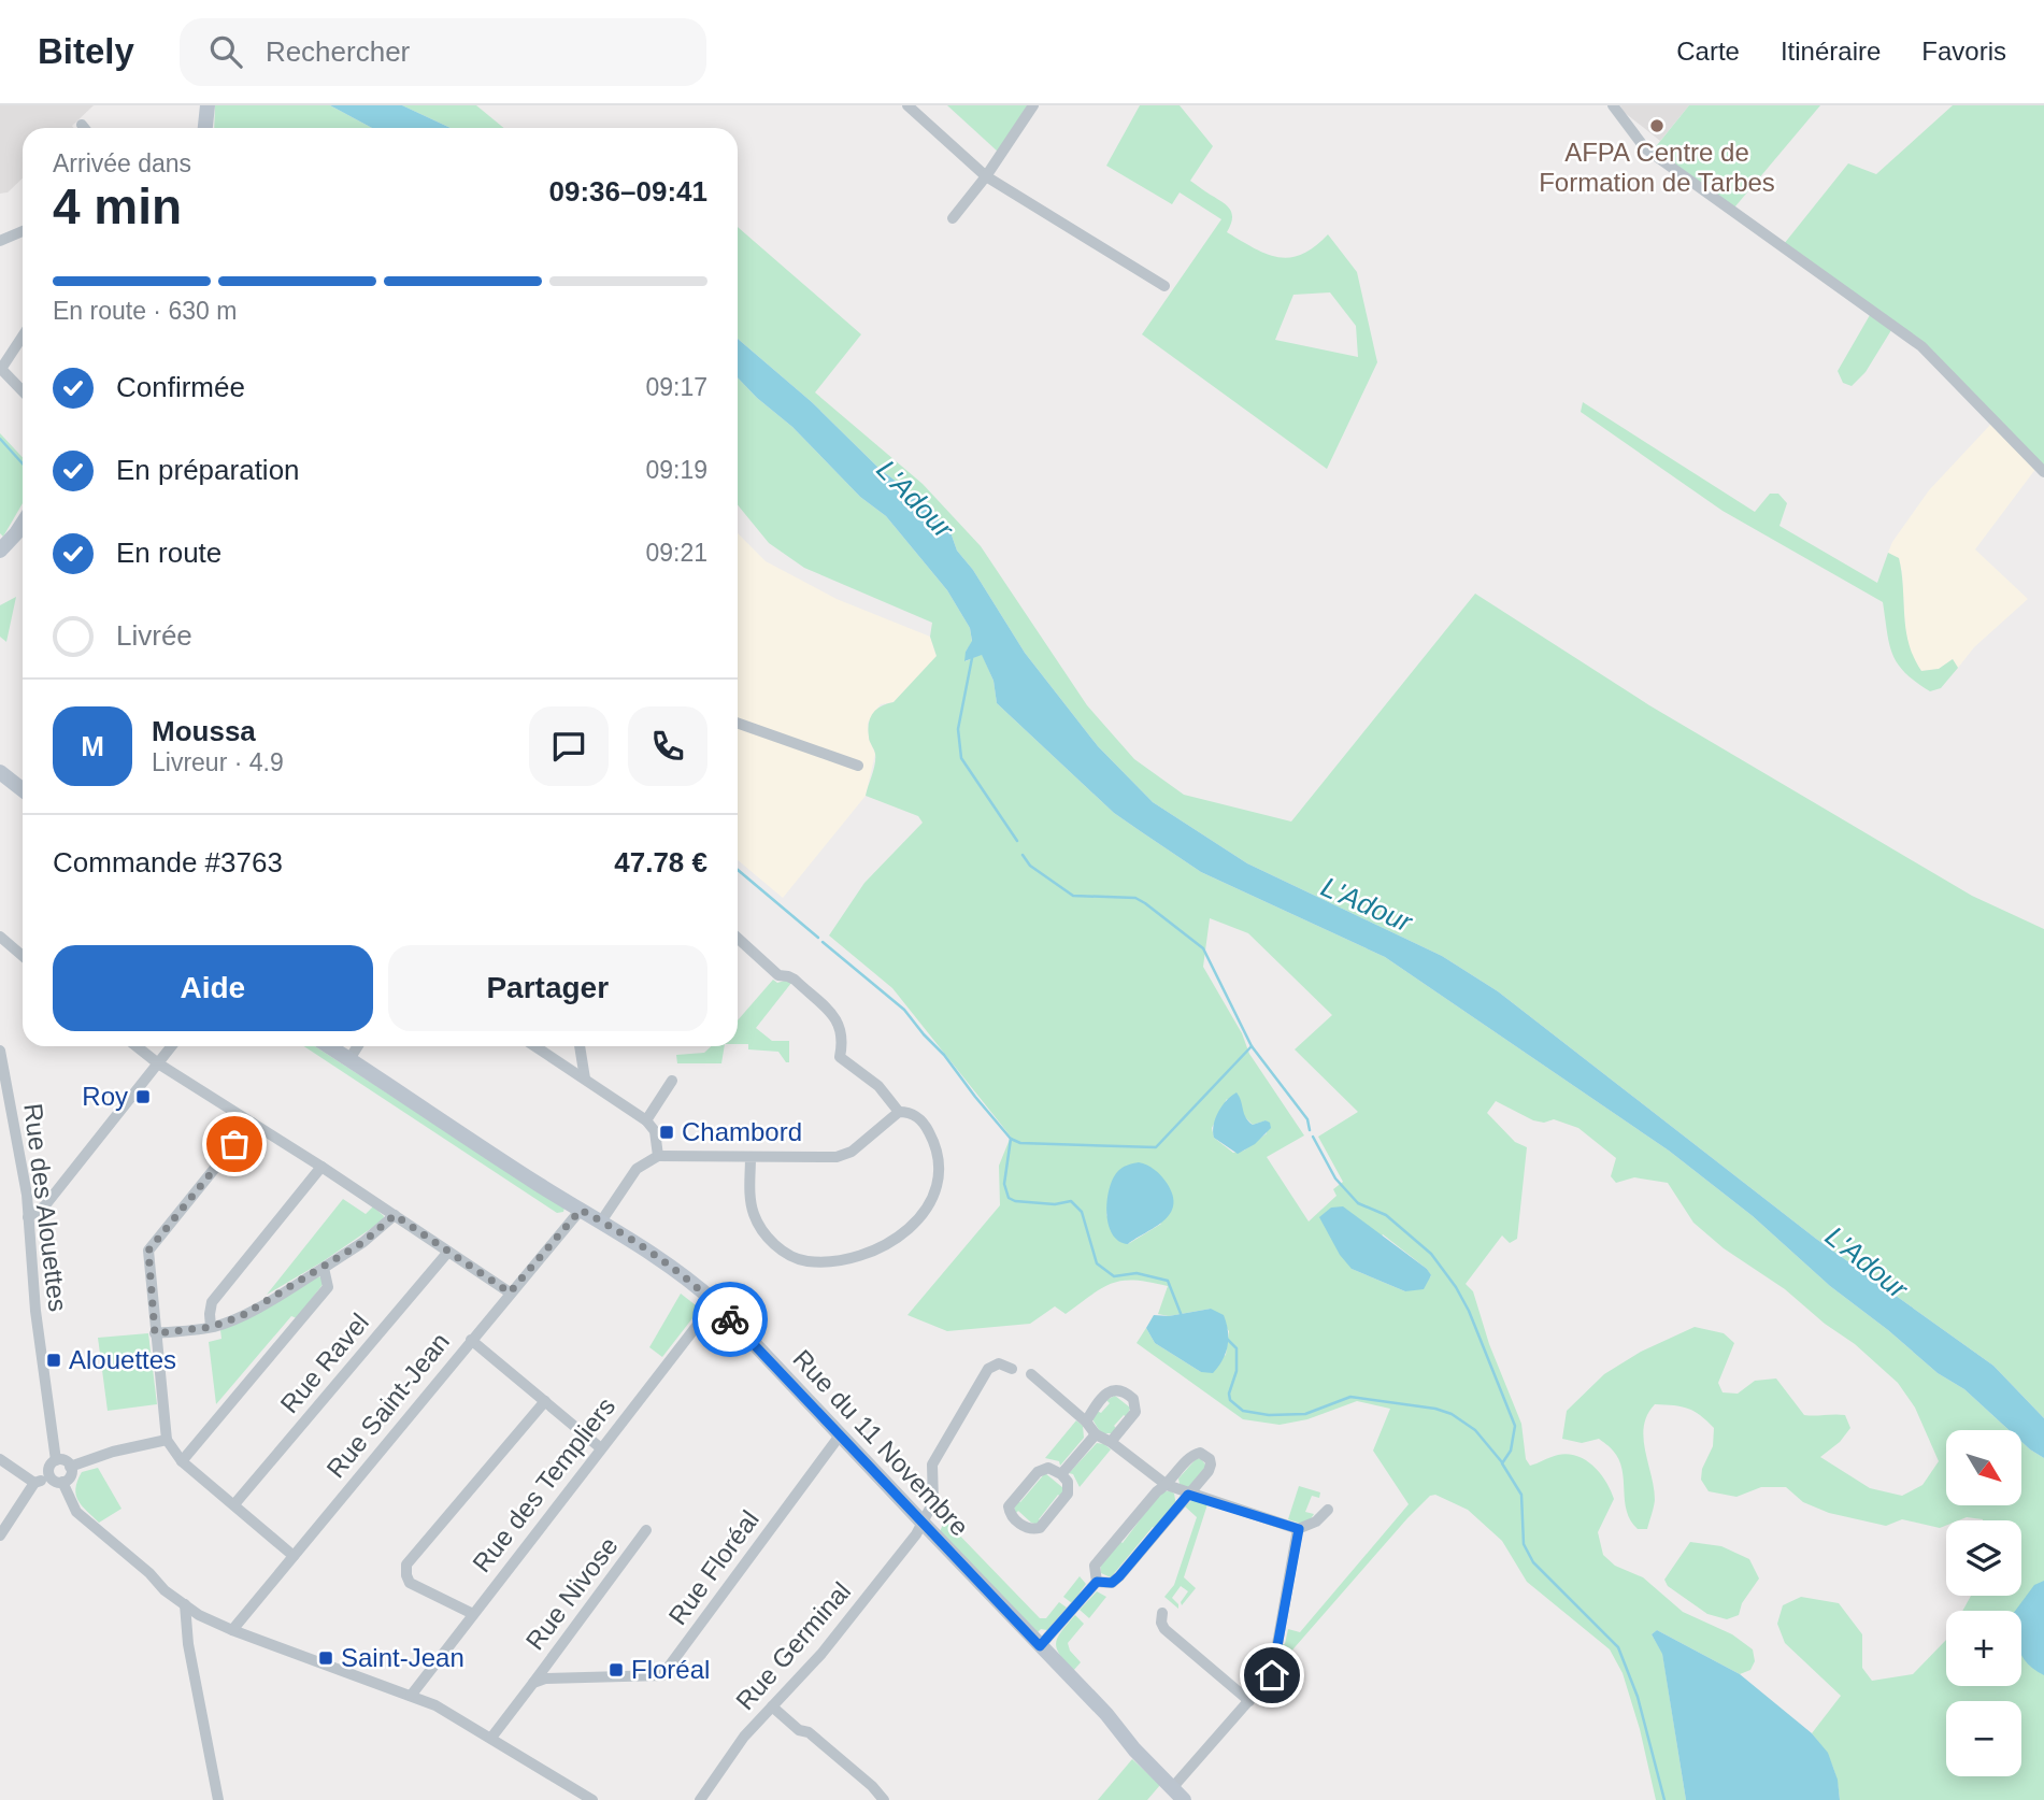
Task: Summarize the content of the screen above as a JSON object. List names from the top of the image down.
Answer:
{
  "streets": {
    "street": [
      "Rue des Alouettes",
      "Rue Ravel",
      "Rue Saint-Jean",
      "Rue du 11 Novembre",
      "Rue des Templiers",
      "Rue Floréal",
      "Rue Nivose",
      "Rue Germinal"
    ]
  },
  "crossings": [
    ["Rue Saint-Jean", "Rue du 11 Novembre"],
    ["Rue du 11 Novembre", "Rue des Templiers"],
    ["Rue du 11 Novembre", "Rue Floréal"],
    ["Rue du 11 Novembre", "Rue Germinal"],
    ["Rue Floréal", "Rue Nivose"]
  ],
  "water": ["L'Adour"],
  "places": {
    "other": ["AFPA Centre de Formation de Tarbes"],
    "transit": [
      "Roy",
      "Chambord",
      "Alouettes",
      "Saint-Jean",
      "Floréal"
    ]
  },
  "north": "bottom right",
  "page": {
    "header": "Bitely",
    "search": "Rechercher",
    "nav": ["Carte", "Itinéraire", "Favoris"],
    "heading": ["4 min", "Arrivée dans", "09:36–09:41"],
    "panel": [
      "Moussa",
      "Livreur · 4.9",
      "Commande #3763",
      "47.78 €"
    ],
    "bar": "En route · 630 m",
    "list": [
      ["Confirmée", "09:17"],
      ["En préparation", "09:19"],
      ["En route", "09:21"],
      "Livrée"
    ],
    "round": "M",
    "buttons": ["Aide", "Partager"],
    "map_buttons": ["+", "−"]
  }
}
